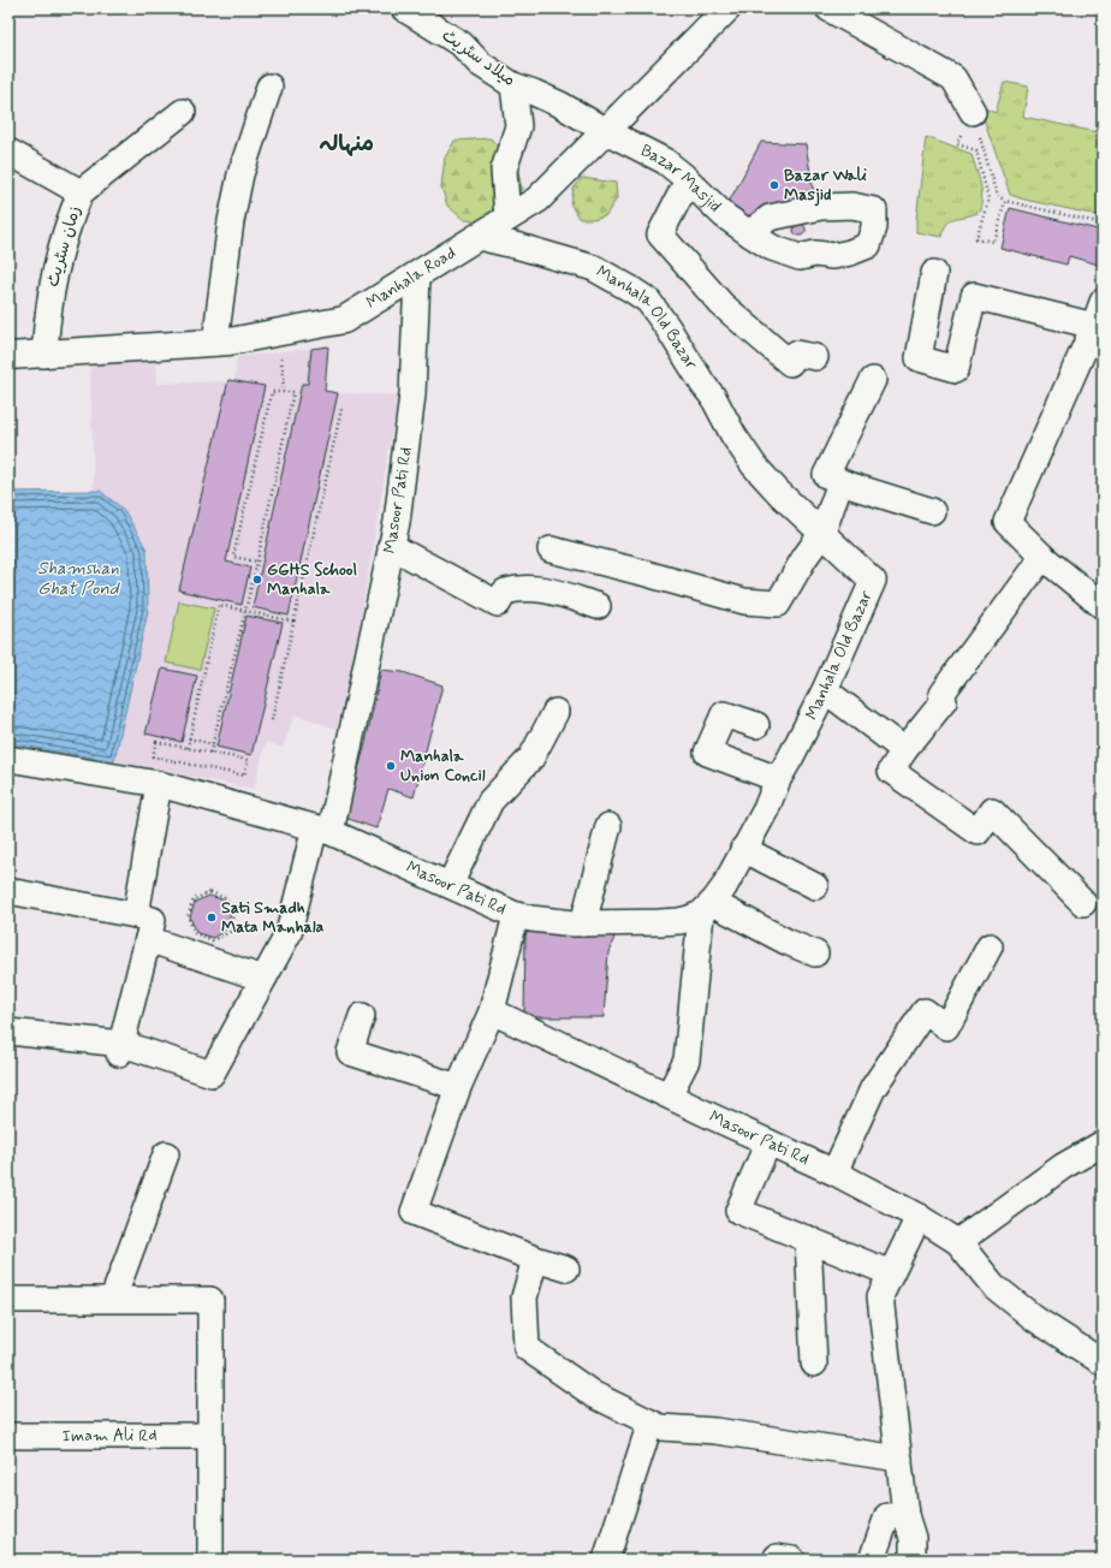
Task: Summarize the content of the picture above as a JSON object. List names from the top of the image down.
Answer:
{
  "streets": {
    "main road": ["Manhala Road"],
    "street": [
      "میلاد سٹریٹ",
      "Bazar Masjid",
      "زمان سٹریٹ",
      "Manhala Old Bazar",
      "Masoor Pati Rd",
      "Imam Ali Rd"
    ]
  },
  "crossings": [
    ["میلاد سٹریٹ", "Bazar Masjid"],
    ["میلاد سٹریٹ", "Manhala Road"],
    ["Bazar Masjid", "Manhala Road"],
    ["زمان سٹریٹ", "Manhala Road"],
    ["Manhala Road", "Manhala Old Bazar"],
    ["Manhala Road", "Masoor Pati Rd"]
  ],
  "districts": ["منہالہ"],
  "water": ["Shamshan Ghat Pond"],
  "places": [
    "Bazar Wali Masjid",
    "GGHS School Manhala",
    "Manhala Union Concil",
    "Sati Smadh Mata Manhala"
  ]
}
